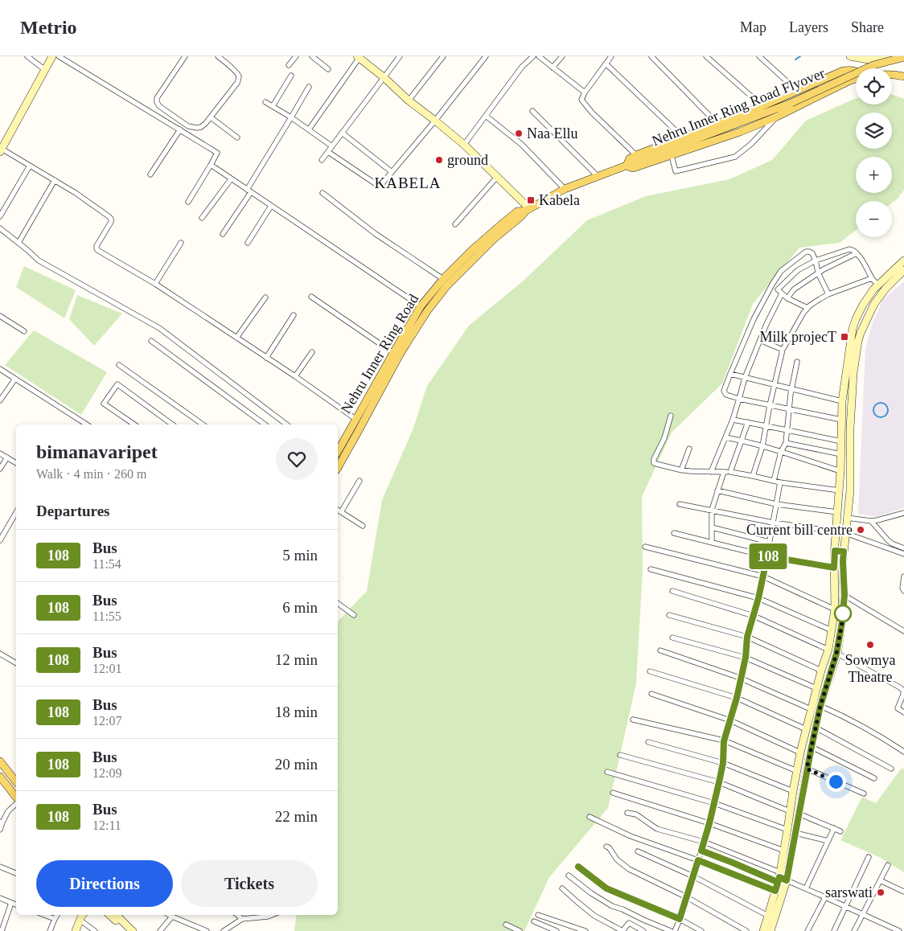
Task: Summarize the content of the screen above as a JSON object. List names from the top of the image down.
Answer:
{
  "streets": {
    "main road": ["Nehru Inner Ring Road Flyover", "Nehru Inner Ring Road"]
  },
  "districts": ["KABELA"],
  "places": {
    "other": [
      "Naa Ellu",
      "ground",
      "Current bill centre",
      "Sowmya Theatre",
      "sarswati"
    ],
    "transit": ["Kabela", "Milk projecT"]
  },
  "lines": ["bus line 108"],
  "page": {
    "header": "Metrio",
    "nav": ["Map", "Layers", "Share"],
    "on_map": "108",
    "map_buttons": ["+", "−"],
    "heading": [
      ["bimanavaripet", "Walk · 4 min · 260 m"],
      "Departures"
    ],
    "list": [
      {
        "mark": "108",
        "name": "Bus",
        "note": "11:54",
        "value": "5 min"
      },
      {
        "mark": "108",
        "name": "Bus",
        "note": "11:55",
        "value": "6 min"
      },
      {
        "mark": "108",
        "name": "Bus",
        "note": "12:01",
        "value": "12 min"
      },
      {
        "mark": "108",
        "name": "Bus",
        "note": "12:07",
        "value": "18 min"
      },
      {
        "mark": "108",
        "name": "Bus",
        "note": "12:09",
        "value": "20 min"
      },
      {
        "mark": "108",
        "name": "Bus",
        "note": "12:11",
        "value": "22 min"
      }
    ],
    "buttons": ["Directions", "Tickets"]
  }
}
